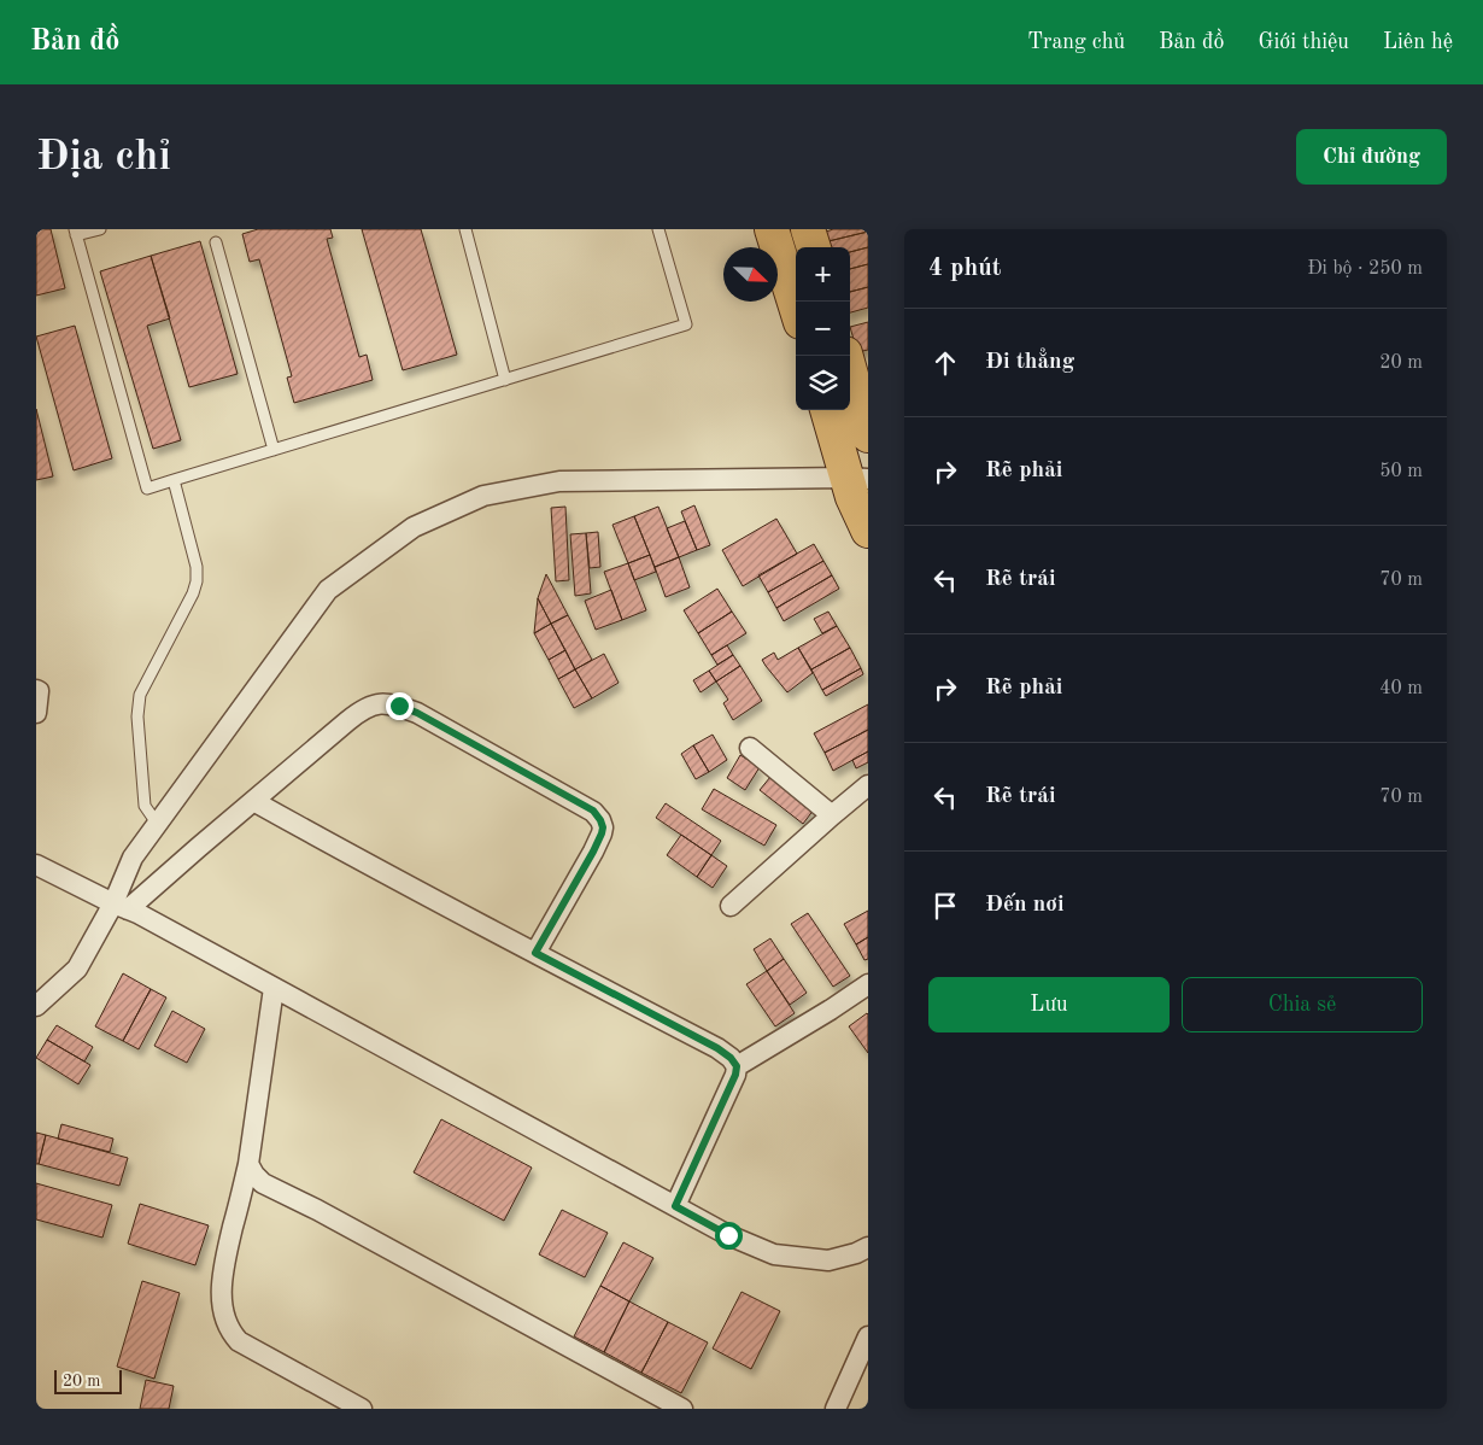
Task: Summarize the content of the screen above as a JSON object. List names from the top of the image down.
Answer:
{
  "scale_bar": "20 m",
  "north": "bottom right",
  "page": {
    "header": "Bản đồ",
    "nav": [
      "Trang chủ",
      "Bản đồ",
      "Giới thiệu",
      "Liên hệ"
    ],
    "buttons": [
      "Chỉ đường",
      ["Lưu", "Chia sẻ"]
    ],
    "title": "Địa chỉ",
    "heading": ["4 phút", "Đi bộ · 250 m"],
    "map_buttons": ["+", "−"],
    "list": [
      ["Đi thẳng", "20 m"],
      ["Rẽ phải", "50 m"],
      ["Rẽ trái", "70 m"],
      ["Rẽ phải", "40 m"],
      ["Rẽ trái", "70 m"],
      "Đến nơi"
    ],
    "scale": "20 m"
  }
}
